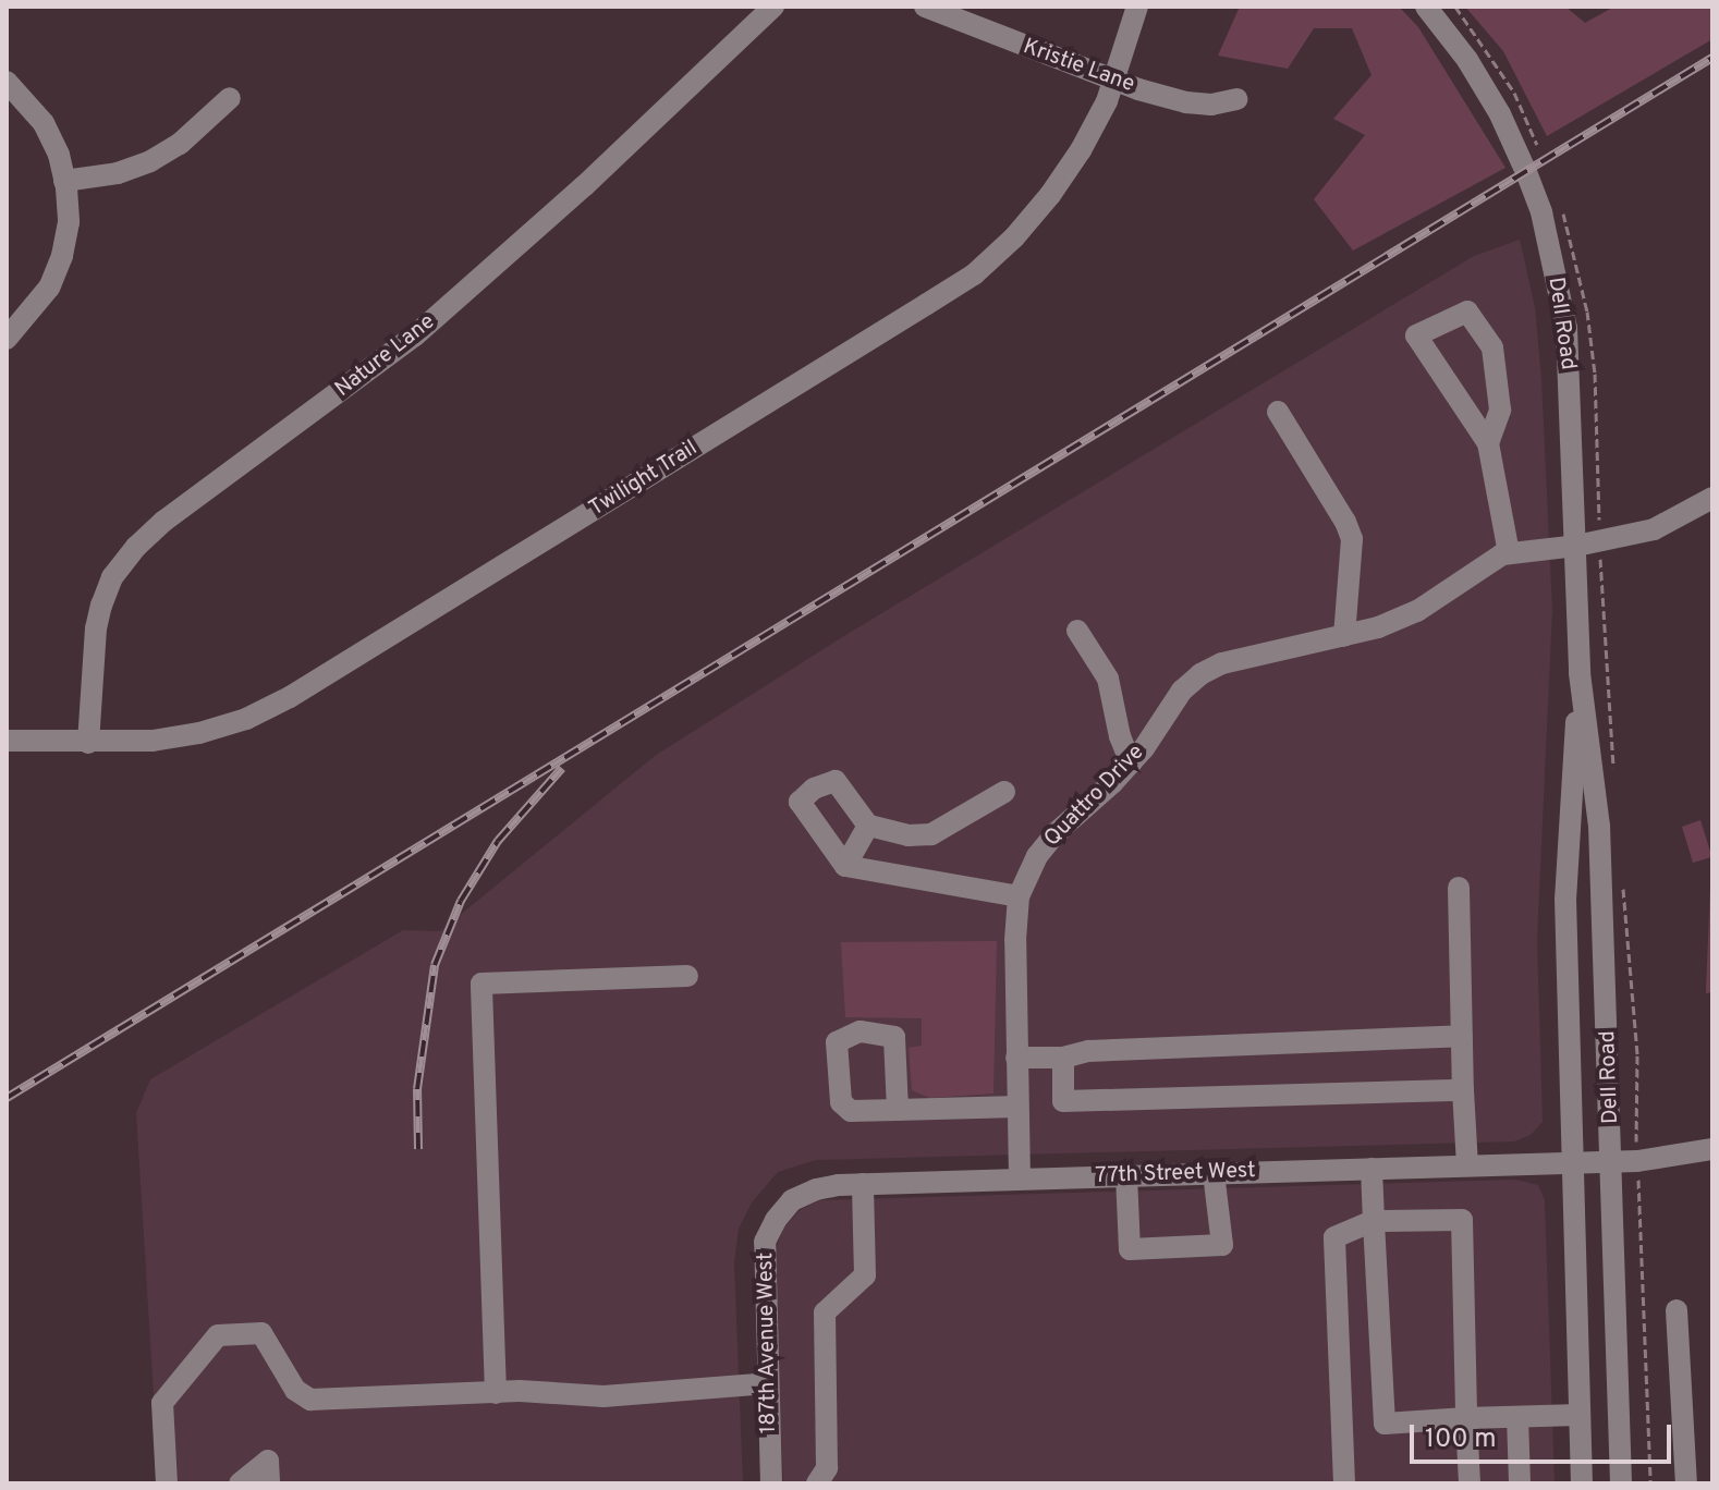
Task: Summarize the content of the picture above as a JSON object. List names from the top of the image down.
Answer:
{
  "streets": {
    "street": [
      "Kristie Lane",
      "Dell Road",
      "Nature Lane",
      "Twilight Trail",
      "Quattro Drive",
      "77th Street West",
      "187th Avenue West"
    ]
  },
  "crossings": [
    ["Kristie Lane", "Twilight Trail"],
    ["Dell Road", "Quattro Drive"],
    ["Dell Road", "77th Street West"],
    ["Nature Lane", "Twilight Trail"],
    ["Quattro Drive", "77th Street West"],
    ["77th Street West", "187th Avenue West"]
  ],
  "scale_bar": "100 m"
}
